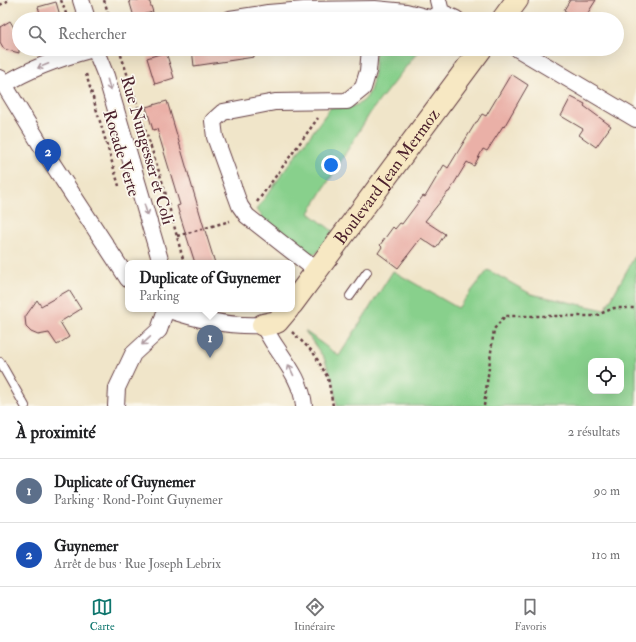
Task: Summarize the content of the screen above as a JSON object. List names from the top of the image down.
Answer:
{
  "streets": {
    "street": ["Rue Nungesser et Coli", "Boulevard Jean Mermoz"],
    "path": ["Rocade Verte"]
  },
  "page": {
    "search": "Rechercher",
    "pins": ["2", "1"],
    "popup": ["Duplicate of Guynemer", "Parking"],
    "heading": ["À proximité", "2 résultats"],
    "list": [
      {
        "mark": "1",
        "name": "Duplicate of Guynemer",
        "note": "Parking · Rond-Point Guynemer",
        "value": "90 m"
      },
      {
        "mark": "2",
        "name": "Guynemer",
        "note": "Arrêt de bus · Rue Joseph Lebrix",
        "value": "110 m"
      }
    ],
    "nav": ["Carte", "Itinéraire", "Favoris"]
  }
}
